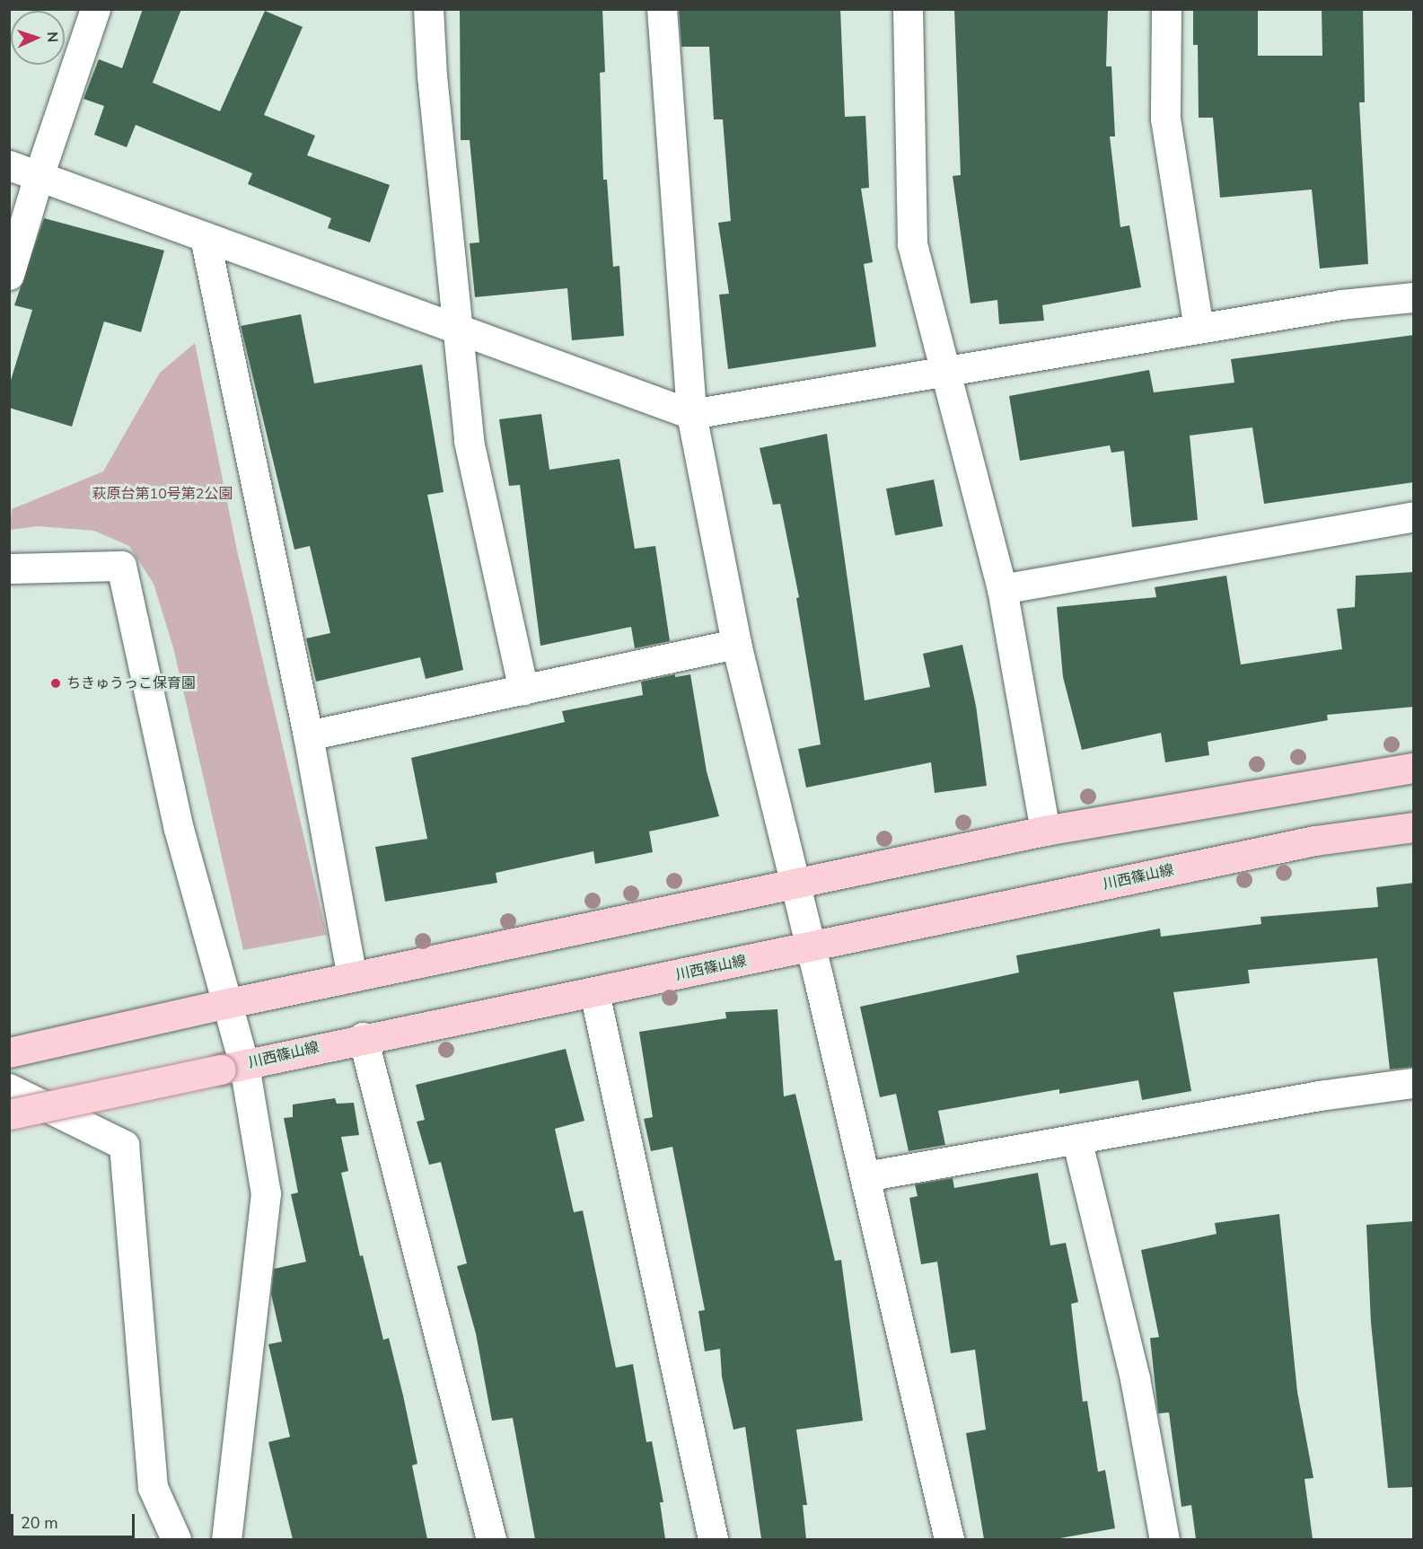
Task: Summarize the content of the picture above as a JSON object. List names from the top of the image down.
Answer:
{
  "streets": {
    "main road": ["川西篠山線"]
  },
  "parks": ["萩原台第10号第2公園"],
  "places": ["ちきゅうっこ保育園"],
  "scale_bar": "20 m",
  "north": "right"
}
